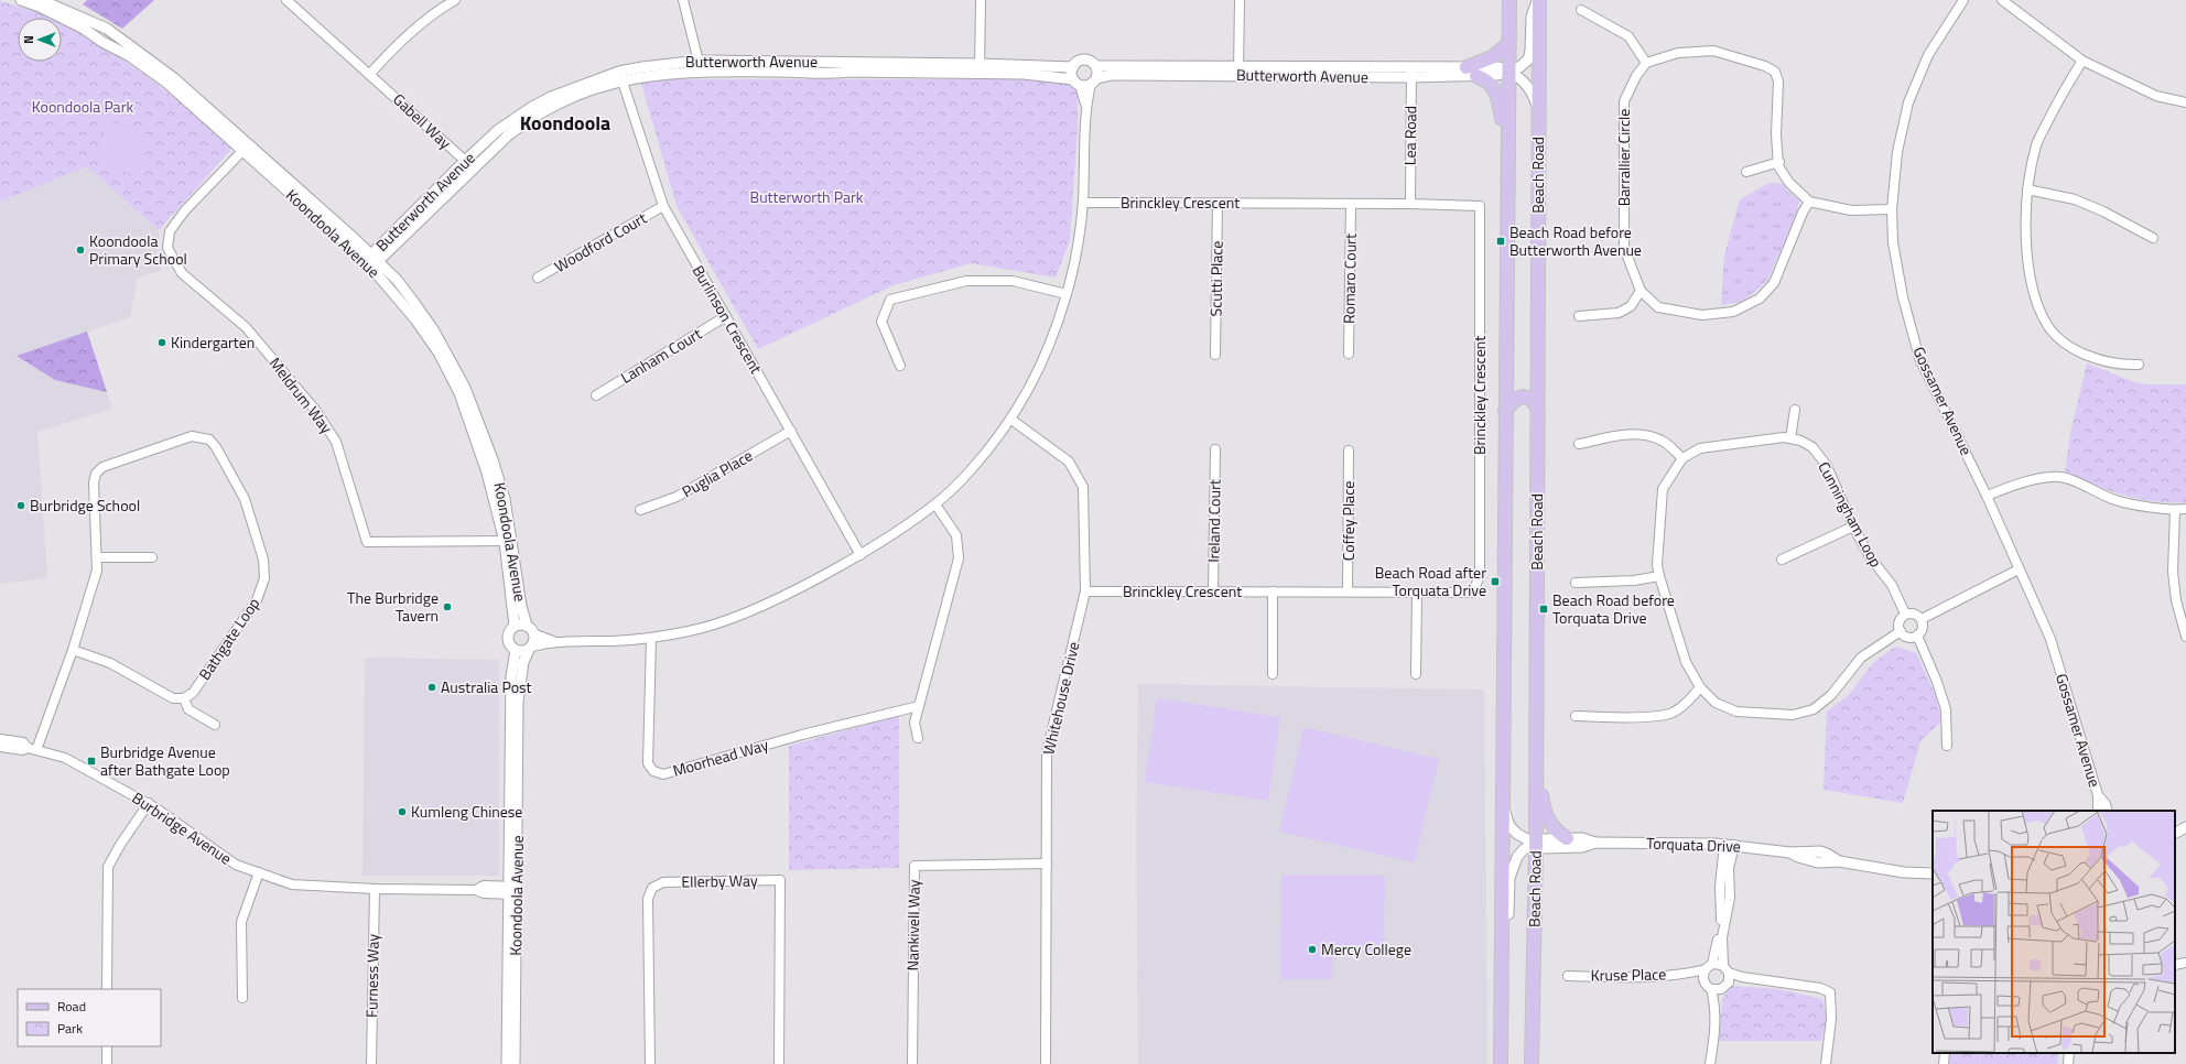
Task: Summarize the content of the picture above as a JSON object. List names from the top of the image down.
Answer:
{
  "streets": {
    "main road": ["Beach Road"],
    "street": [
      "Butterworth Avenue",
      "Gabell Way",
      "Lea Road",
      "Barrallier Circle",
      "Brinckley Crescent",
      "Koondoola Avenue",
      "Woodford Court",
      "Scutti Place",
      "Romaro Court",
      "Burlinson Crescent",
      "Lanham Court",
      "Meldrum Way",
      "Gossamer Avenue",
      "Puglia Place",
      "Cunningham Loop",
      "Ireland Court",
      "Coffey Place",
      "Bathgate Loop",
      "Whitehouse Drive",
      "Moorhead Way",
      "Burbridge Avenue",
      "Torquata Drive",
      "Ellerby Way",
      "Nankivell Way",
      "Kruse Place",
      "Furness Way"
    ]
  },
  "crossings": [
    ["Butterworth Avenue", "Gabell Way"],
    ["Butterworth Avenue", "Lea Road"],
    ["Butterworth Avenue", "Beach Road"],
    ["Butterworth Avenue", "Koondoola Avenue"],
    ["Butterworth Avenue", "Burlinson Crescent"],
    ["Lea Road", "Brinckley Crescent"],
    ["Beach Road", "Torquata Drive"],
    ["Brinckley Crescent", "Scutti Place"],
    ["Brinckley Crescent", "Romaro Court"],
    ["Brinckley Crescent", "Ireland Court"],
    ["Brinckley Crescent", "Coffey Place"],
    ["Brinckley Crescent", "Whitehouse Drive"],
    ["Koondoola Avenue", "Meldrum Way"],
    ["Koondoola Avenue", "Burbridge Avenue"],
    ["Woodford Court", "Burlinson Crescent"],
    ["Burlinson Crescent", "Lanham Court"],
    ["Burlinson Crescent", "Puglia Place"],
    ["Bathgate Loop", "Burbridge Avenue"],
    ["Whitehouse Drive", "Nankivell Way"],
    ["Burbridge Avenue", "Furness Way"]
  ],
  "districts": ["Koondoola"],
  "parks": ["Koondoola Park", "Butterworth Park"],
  "places": {
    "transit": [
      "Beach Road before Butterworth Avenue",
      "Beach Road after Torquata Drive",
      "Beach Road before Torquata Drive",
      "Burbridge Avenue after Bathgate Loop"
    ],
    "other": [
      "Koondoola Primary School",
      "Kindergarten",
      "Burbridge School",
      "The Burbridge Tavern",
      "Australia Post",
      "Kumleng Chinese",
      "Mercy College"
    ]
  },
  "legend": ["Road", "Park"],
  "north": "left"
}
